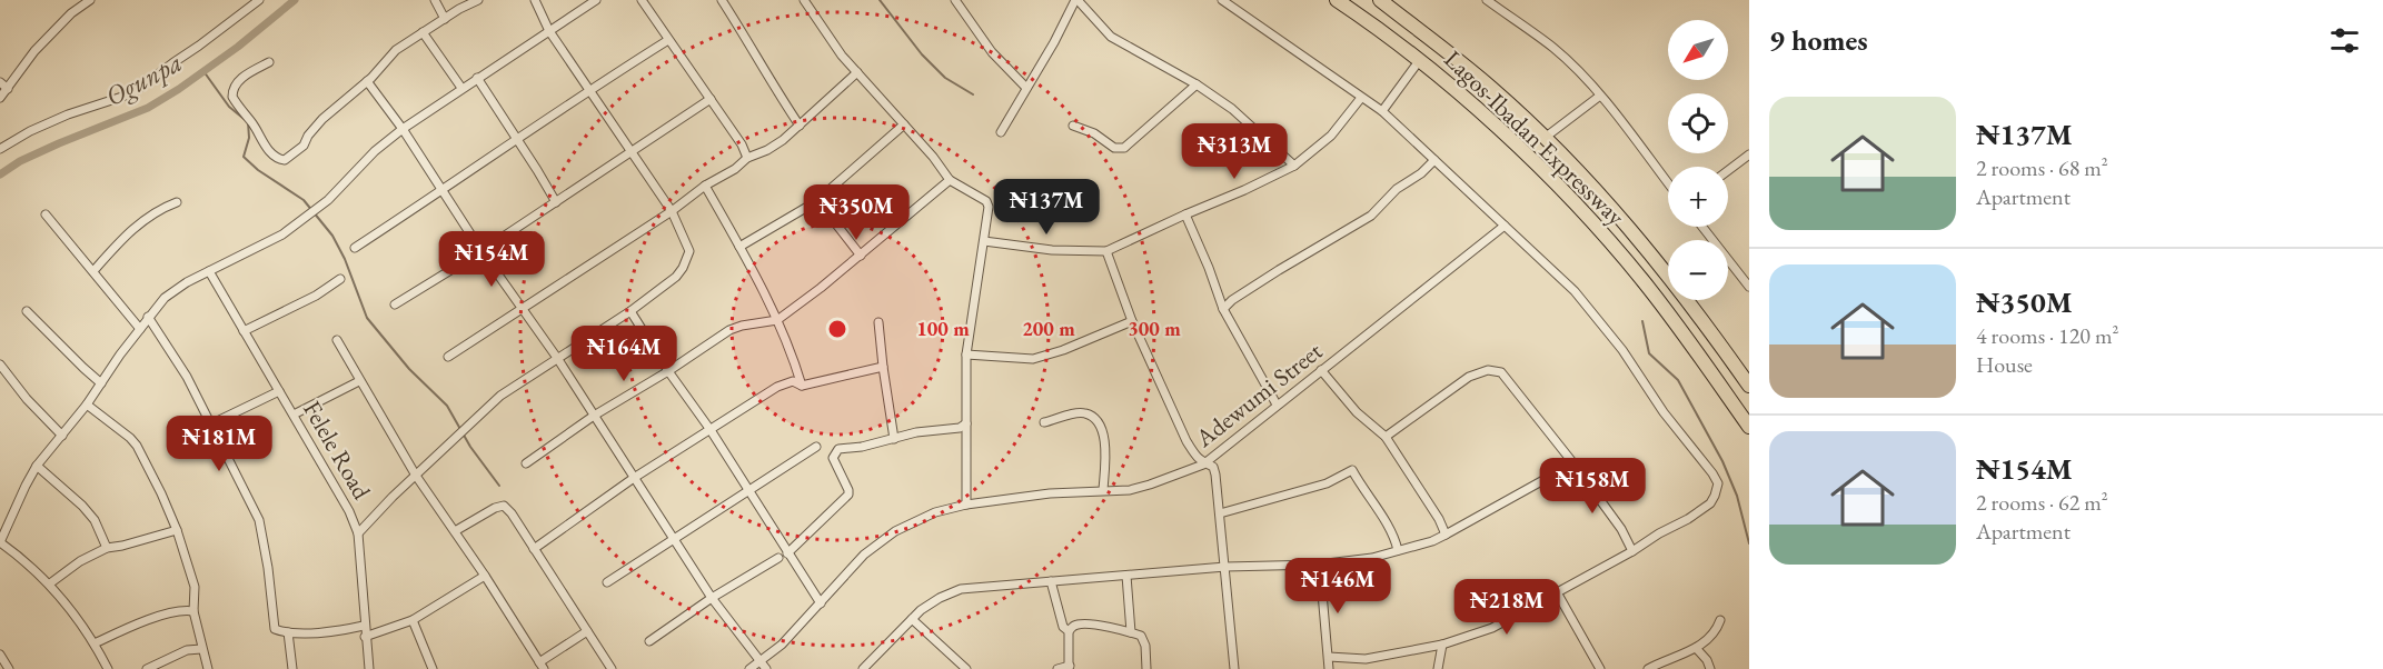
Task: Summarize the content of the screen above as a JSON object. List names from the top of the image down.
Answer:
{
  "streets": {
    "highway": ["Lagos-Ibadan Expressway"],
    "street": ["Adewumi Street", "Felele Road"]
  },
  "water": ["Ogunpa"],
  "north": "bottom left",
  "page": {
    "heading": "9 homes",
    "map_buttons": ["+", "−"],
    "list": [
      {
        "name": "₦137M",
        "note": "2 rooms · 68 m² · Apartment"
      },
      {
        "name": "₦350M",
        "note": "4 rooms · 120 m² · House"
      },
      {
        "name": "₦154M",
        "note": "2 rooms · 62 m² · Apartment"
      }
    ],
    "price": [
      "₦313M",
      "₦137M",
      "₦350M",
      "₦154M",
      "₦164M",
      "₦181M",
      "₦158M",
      "₦146M",
      "₦218M"
    ]
  },
  "rings": ["100 m", "200 m", "300 m"]
}
